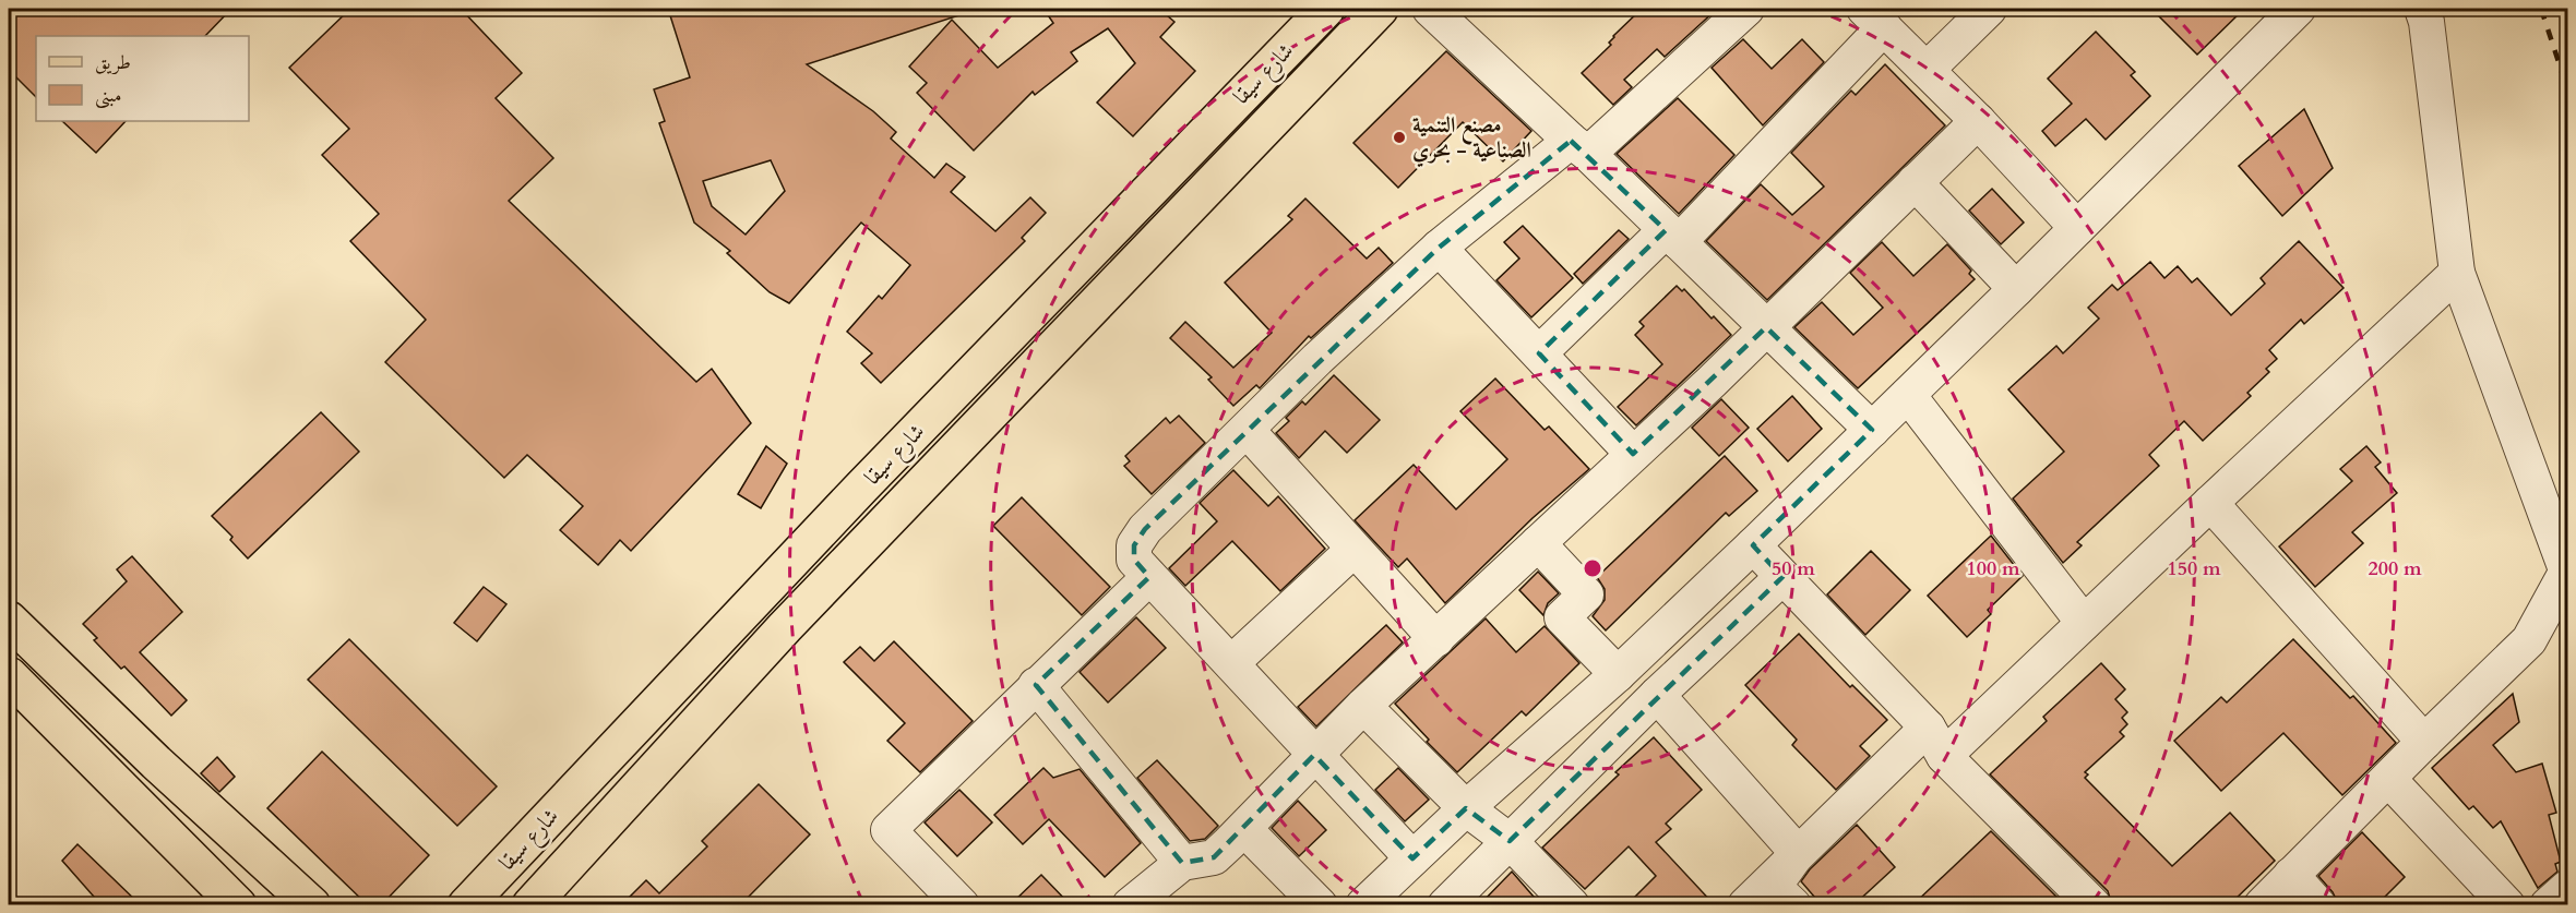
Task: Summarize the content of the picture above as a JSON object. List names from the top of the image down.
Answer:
{
  "streets": {
    "main road": ["شارع سيقا"]
  },
  "places": ["مصنع التنمية الصناعية - بحري"],
  "legend": ["طريق", "مبنى"],
  "rings": [
    "50 m",
    "100 m",
    "150 m",
    "200 m"
  ]
}
